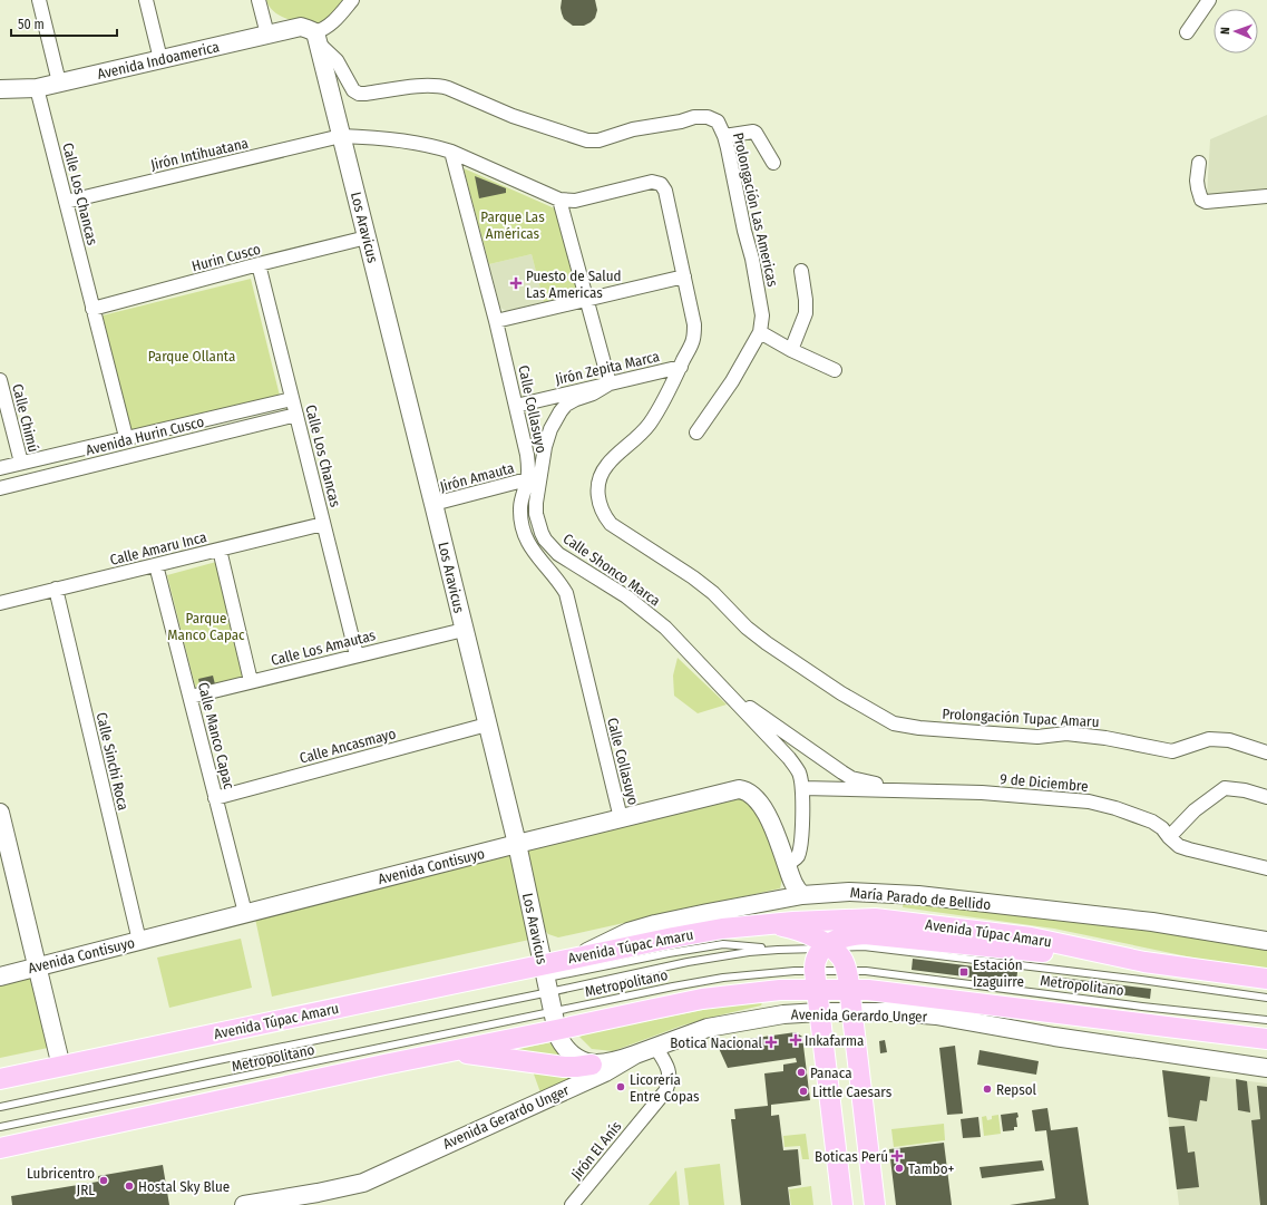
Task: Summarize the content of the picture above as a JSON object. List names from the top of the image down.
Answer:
{
  "streets": {
    "main road": ["Avenida Túpac Amaru"],
    "street": [
      "Avenida Indoamerica",
      "Jirón Intihuatana",
      "Calle Los Chancas",
      "Prolongación Las Americas",
      "Los Aravicus",
      "Hurin Cusco",
      "Jirón Zepita Marca",
      "Calle Collasuyo",
      "Calle Chimú",
      "Avenida Hurin Cusco",
      "Jirón Amauta",
      "Calle Amaru Inca",
      "Calle Shonco Marca",
      "Calle Los Amautas",
      "Prolongación Tupac Amaru",
      "Calle Manco Capac",
      "Calle Ancasmayo",
      "Calle Sinchi Roca",
      "9 de Diciembre",
      "Avenida Contisuyo",
      "María Parado de Bellido",
      "Avenida Gerardo Unger",
      "Jirón El Anís"
    ],
    "lane": ["Metropolitano"]
  },
  "crossings": [
    ["Avenida Indoamerica", "Calle Los Chancas"],
    ["Avenida Indoamerica", "Prolongación Las Americas"],
    ["Avenida Indoamerica", "Los Aravicus"],
    ["Jirón Intihuatana", "Calle Los Chancas"],
    ["Jirón Intihuatana", "Los Aravicus"],
    ["Jirón Intihuatana", "Prolongación Tupac Amaru"],
    ["Calle Los Chancas", "Hurin Cusco"],
    ["Calle Los Chancas", "Avenida Hurin Cusco"],
    ["Calle Los Chancas", "Calle Amaru Inca"],
    ["Calle Los Chancas", "Calle Los Amautas"],
    ["Prolongación Las Americas", "Los Aravicus"],
    ["Los Aravicus", "Hurin Cusco"],
    ["Los Aravicus", "Jirón Amauta"],
    ["Los Aravicus", "Calle Los Amautas"],
    ["Los Aravicus", "Prolongación Tupac Amaru"],
    ["Los Aravicus", "Calle Ancasmayo"],
    ["Los Aravicus", "Avenida Contisuyo"],
    ["Los Aravicus", "Avenida Túpac Amaru"],
    ["Los Aravicus", "Metropolitano"],
    ["Jirón Zepita Marca", "Calle Collasuyo"],
    ["Jirón Zepita Marca", "Calle Shonco Marca"],
    ["Jirón Zepita Marca", "Prolongación Tupac Amaru"],
    ["Calle Collasuyo", "Jirón Amauta"],
    ["Calle Collasuyo", "Prolongación Tupac Amaru"],
    ["Calle Collasuyo", "Avenida Contisuyo"],
    ["Calle Chimú", "Avenida Hurin Cusco"],
    ["Calle Amaru Inca", "Calle Manco Capac"],
    ["Calle Amaru Inca", "Calle Sinchi Roca"],
    ["Calle Shonco Marca", "9 de Diciembre"],
    ["Calle Shonco Marca", "Avenida Contisuyo"],
    ["Calle Los Amautas", "Calle Manco Capac"],
    ["Calle Manco Capac", "Calle Ancasmayo"],
    ["Calle Manco Capac", "Avenida Contisuyo"],
    ["Calle Sinchi Roca", "Avenida Contisuyo"],
    ["Avenida Contisuyo", "María Parado de Bellido"],
    ["María Parado de Bellido", "Avenida Túpac Amaru"],
    ["Avenida Túpac Amaru", "Metropolitano"],
    ["Avenida Gerardo Unger", "Jirón El Anís"]
  ],
  "parks": ["Parque Las Américas", "Parque Ollanta", "Parque Manco Capac"],
  "places": {
    "health": [
      "Puesto de Salud Las Americas",
      "Inkafarma",
      "Botica Nacional",
      "Boticas Perú"
    ],
    "transit": ["Estación Izaguirre"],
    "other": [
      "Panaca",
      "Licorería Entre Copas",
      "Repsol",
      "Little Caesars",
      "Tambo+",
      "Lubricentro JRL",
      "Hostal Sky Blue"
    ]
  },
  "scale_bar": "50 m",
  "north": "left"
}
